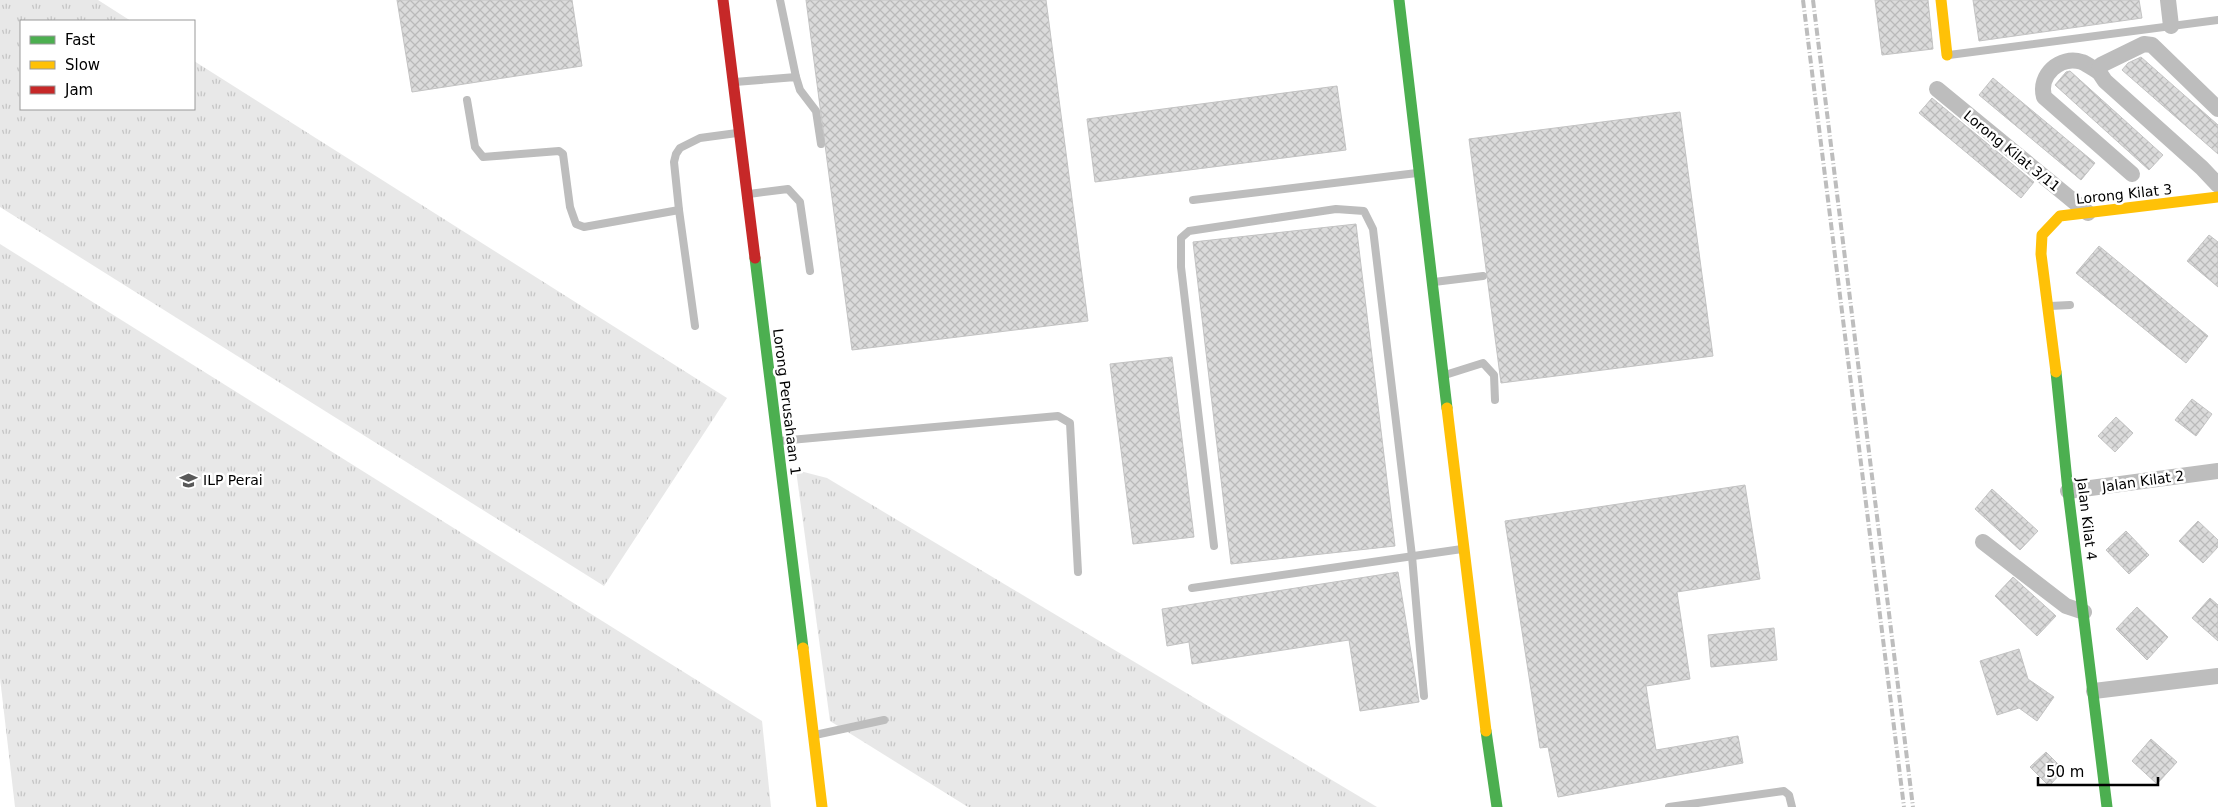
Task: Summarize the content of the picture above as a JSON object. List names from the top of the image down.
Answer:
{
  "streets": {
    "street": [
      "Lorong Kilat 3/11",
      "Lorong Kilat 3",
      "Lorong Perusahaan 1",
      "Jalan Kilat 2",
      "Jalan Kilat 4"
    ]
  },
  "crossings": [
    ["Lorong Kilat 3/11", "Lorong Kilat 3"],
    ["Lorong Kilat 3", "Jalan Kilat 4"],
    ["Jalan Kilat 2", "Jalan Kilat 4"]
  ],
  "places": {
    "school or university": ["ILP Perai"]
  },
  "legend": ["Fast", "Slow", "Jam"],
  "scale_bar": "50 m"
}
